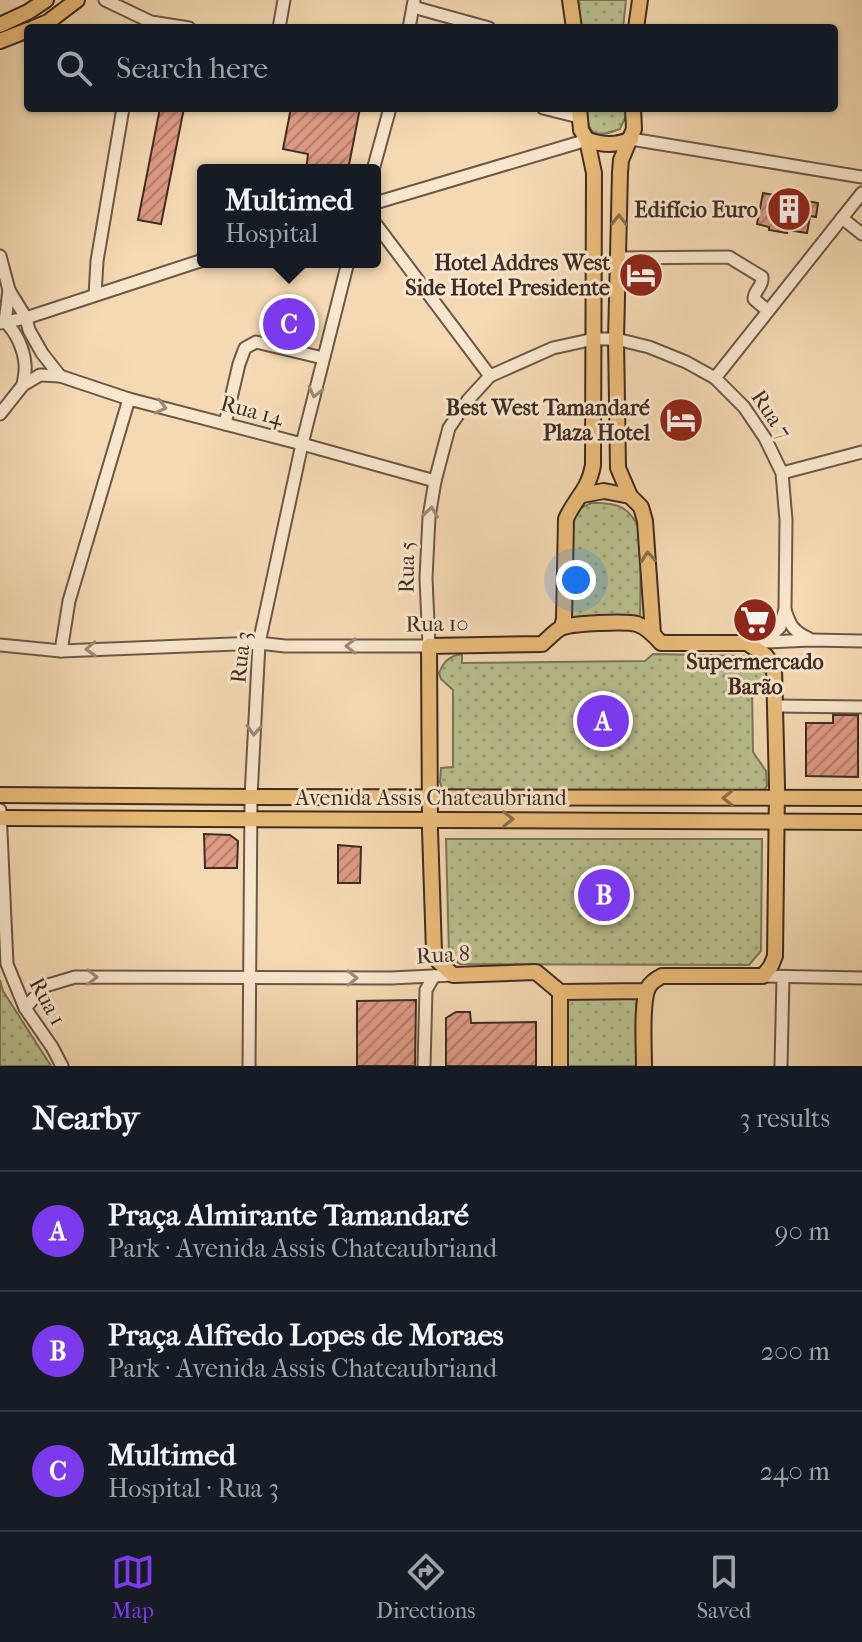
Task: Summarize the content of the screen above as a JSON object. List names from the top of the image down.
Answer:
{
  "streets": {
    "main road": [
      "Rua 5",
      "Rua 10",
      "Avenida Assis Chateaubriand",
      "Rua 8"
    ],
    "street": [
      "Rua 14",
      "Rua 7",
      "Rua 3",
      "Rua 1"
    ]
  },
  "crossings": [
    ["Rua 14", "Rua 5"],
    ["Rua 14", "Rua 3"],
    ["Rua 7", "Rua 5"],
    ["Rua 5", "Rua 10"],
    ["Rua 5", "Avenida Assis Chateaubriand"],
    ["Rua 5", "Rua 8"],
    ["Rua 10", "Rua 3"],
    ["Rua 3", "Avenida Assis Chateaubriand"],
    ["Rua 3", "Rua 8"],
    ["Avenida Assis Chateaubriand", "Rua 1"],
    ["Rua 8", "Rua 1"]
  ],
  "one_way": ["Rua 10", "Rua 8"],
  "places": {
    "building": ["Edifício Euro"],
    "hotel": ["Hotel Addres West Side Hotel Presidente", "Best West Tamandaré Plaza Hotel"],
    "supermarket": ["Supermercado Barão"]
  },
  "page": {
    "search": "Search here",
    "popup": ["Multimed", "Hospital"],
    "pins": ["C", "A", "B"],
    "heading": ["Nearby", "3 results"],
    "list": [
      {
        "mark": "A",
        "name": "Praça Almirante Tamandaré",
        "note": "Park · Avenida Assis Chateaubriand",
        "value": "90 m"
      },
      {
        "mark": "B",
        "name": "Praça Alfredo Lopes de Moraes",
        "note": "Park · Avenida Assis Chateaubriand",
        "value": "200 m"
      },
      {
        "mark": "C",
        "name": "Multimed",
        "note": "Hospital · Rua 3",
        "value": "240 m"
      }
    ],
    "nav": ["Map", "Directions", "Saved"]
  }
}
